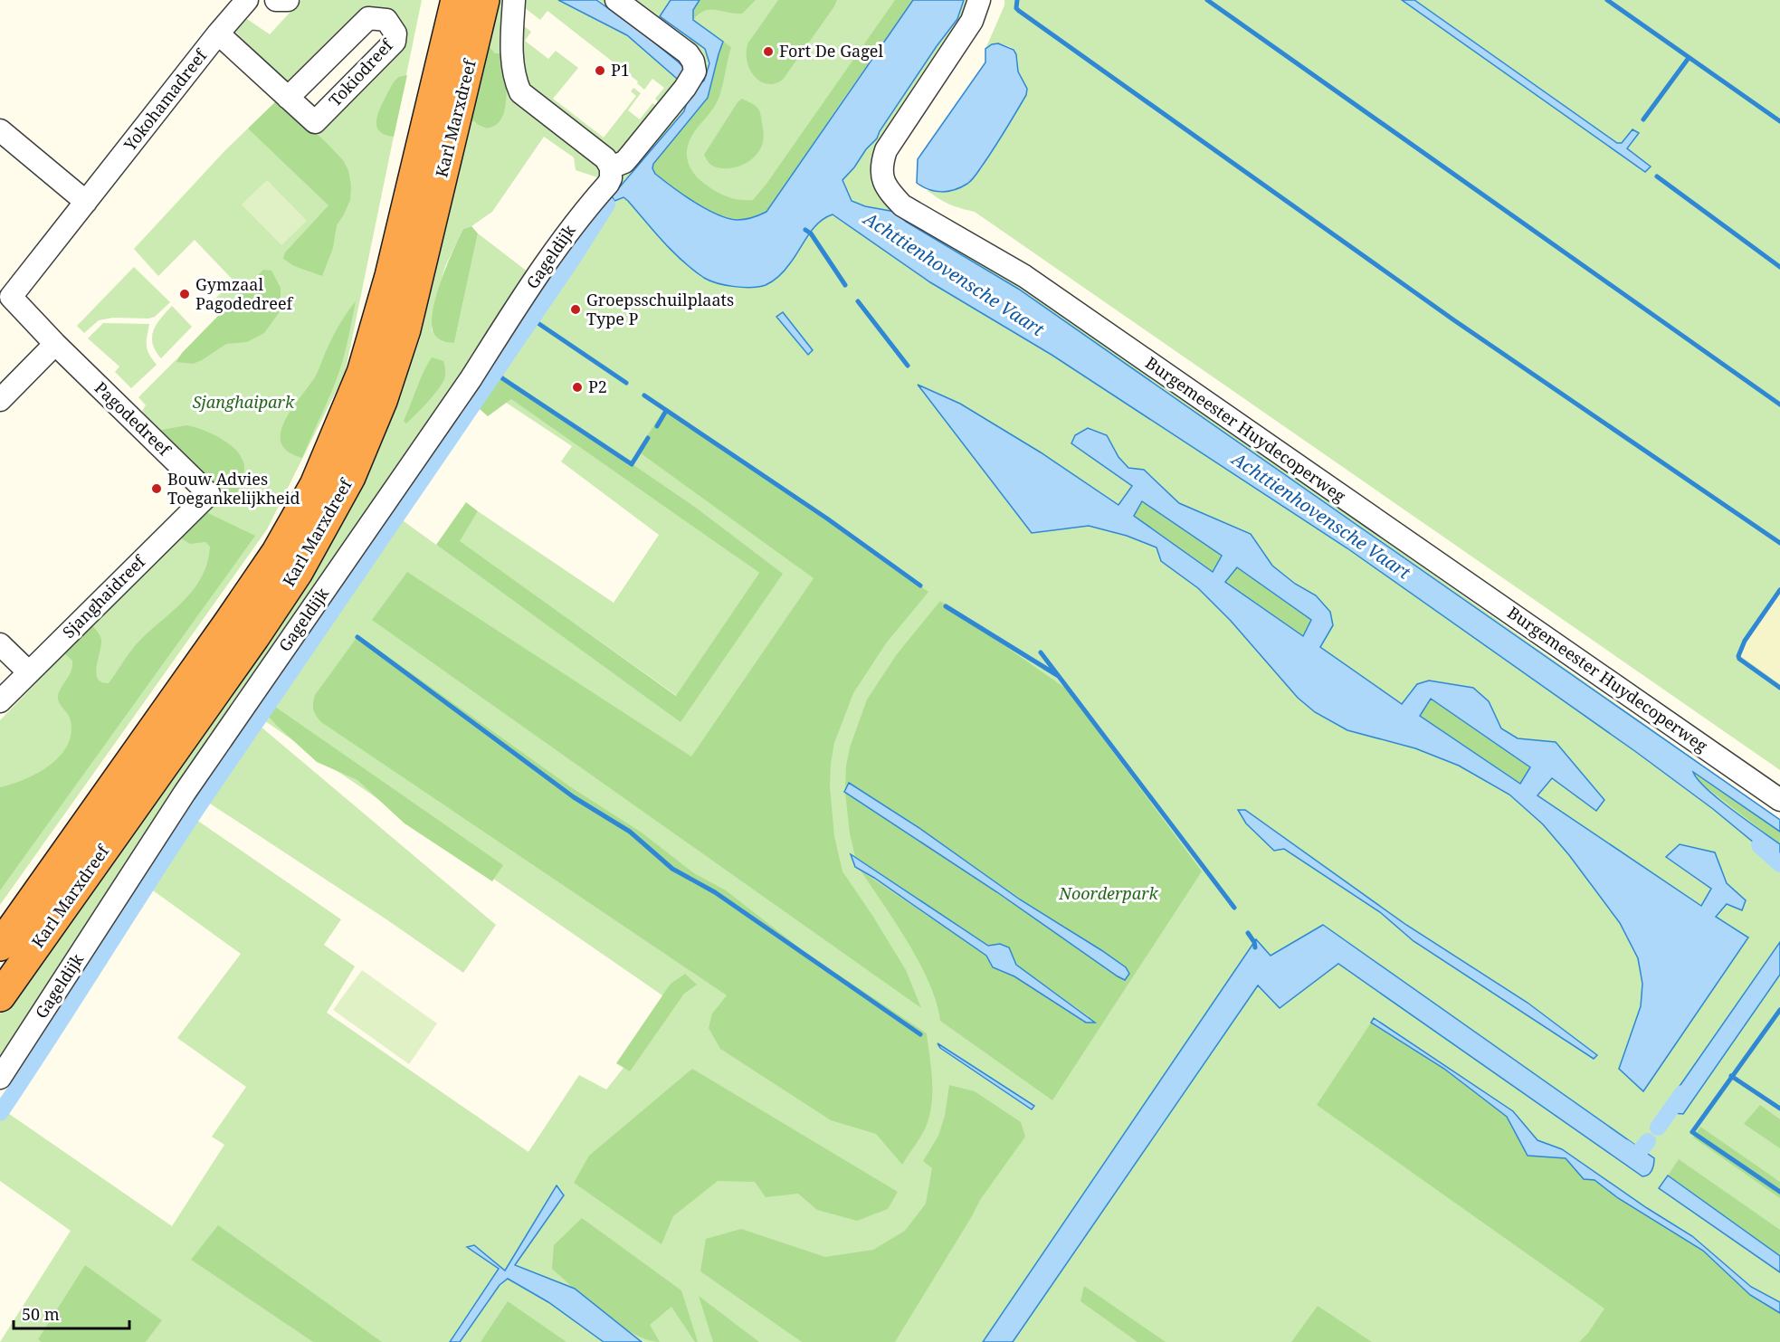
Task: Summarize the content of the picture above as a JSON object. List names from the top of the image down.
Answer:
{
  "streets": {
    "highway": ["Karl Marxdreef"],
    "street": [
      "Tokiodreef",
      "Yokohamadreef",
      "Gageldijk",
      "Pagodedreef",
      "Burgemeester Huydecoperweg",
      "Sjanghaidreef"
    ]
  },
  "crossings": [
    ["Tokiodreef", "Yokohamadreef"],
    ["Yokohamadreef", "Pagodedreef"],
    ["Pagodedreef", "Sjanghaidreef"]
  ],
  "water": ["Achttienhovensche Vaart"],
  "parks": ["Sjanghaipark", "Noorderpark"],
  "places": [
    "Fort De Gagel",
    "P1",
    "Gymzaal Pagodedreef",
    "Groepsschuilplaats Type P",
    "P2",
    "Bouw Advies Toegankelijkheid"
  ],
  "scale_bar": "50 m"
}
